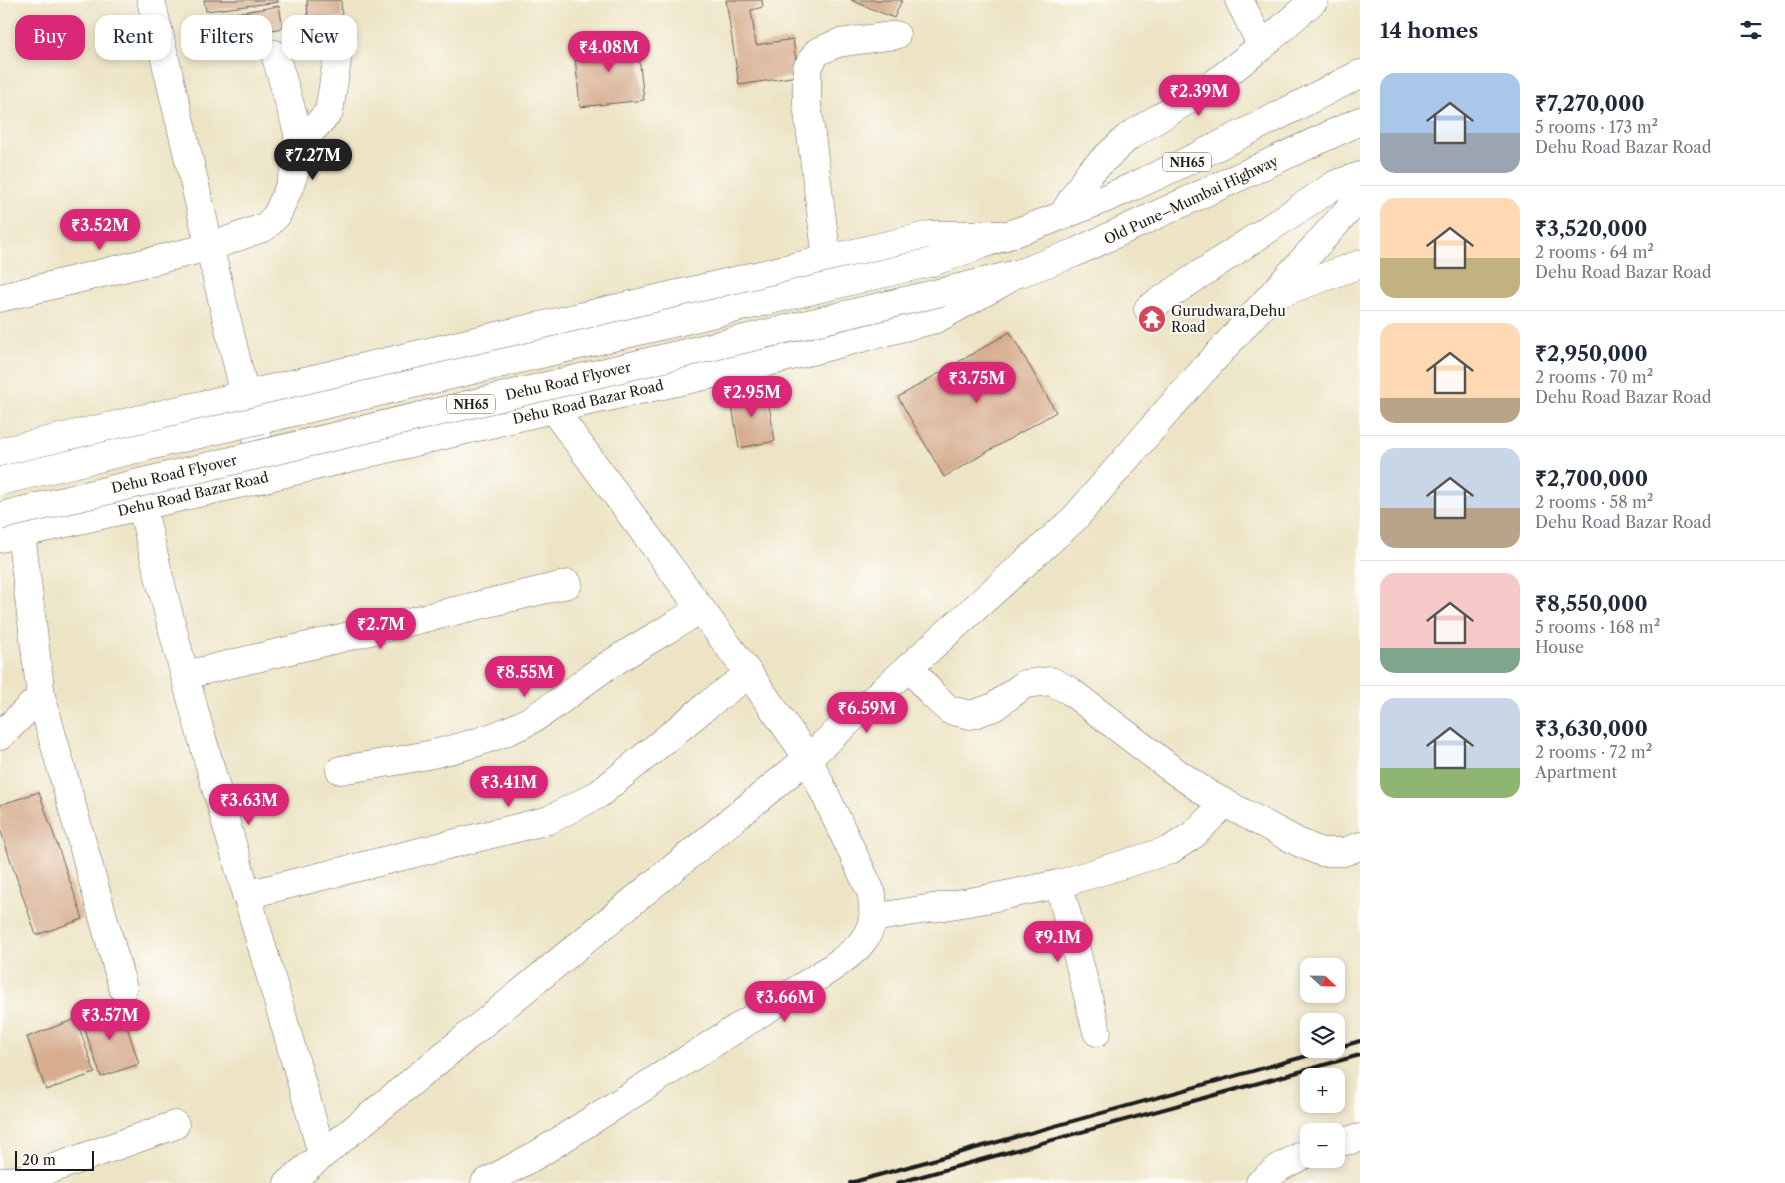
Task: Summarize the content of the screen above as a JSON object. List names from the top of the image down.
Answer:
{
  "streets": {
    "main road": [
      "NH65",
      "Old Pune–Mumbai Highway",
      "Dehu Road Flyover",
      "Dehu Road Bazar Road"
    ]
  },
  "crossings": [
    ["Old Pune–Mumbai Highway", "Dehu Road Flyover"],
    ["Old Pune–Mumbai Highway", "Dehu Road Bazar Road"],
    ["Dehu Road Flyover", "Dehu Road Bazar Road"]
  ],
  "places": {
    "temple": ["Gurudwara,Dehu Road"]
  },
  "scale_bar": "20 m",
  "north": "right",
  "page": {
    "heading": "14 homes",
    "chip": [
      "Buy",
      "Rent",
      "Filters",
      "New"
    ],
    "price": [
      "₹4.08M",
      "₹2.39M",
      "₹7.27M",
      "₹3.52M",
      "₹3.75M",
      "₹2.95M",
      "₹2.7M",
      "₹8.55M",
      "₹6.59M",
      "₹3.41M",
      "₹3.63M",
      "₹9.1M",
      "₹3.66M",
      "₹3.57M"
    ],
    "list": [
      {
        "name": "₹7,270,000",
        "note": "5 rooms · 173 m² · Dehu Road Bazar Road"
      },
      {
        "name": "₹3,520,000",
        "note": "2 rooms · 64 m² · Dehu Road Bazar Road"
      },
      {
        "name": "₹2,950,000",
        "note": "2 rooms · 70 m² · Dehu Road Bazar Road"
      },
      {
        "name": "₹2,700,000",
        "note": "2 rooms · 58 m² · Dehu Road Bazar Road"
      },
      {
        "name": "₹8,550,000",
        "note": "5 rooms · 168 m² · House"
      },
      {
        "name": "₹3,630,000",
        "note": "2 rooms · 72 m² · Apartment"
      }
    ],
    "map_buttons": ["+", "−"],
    "scale": "20 m"
  }
}
